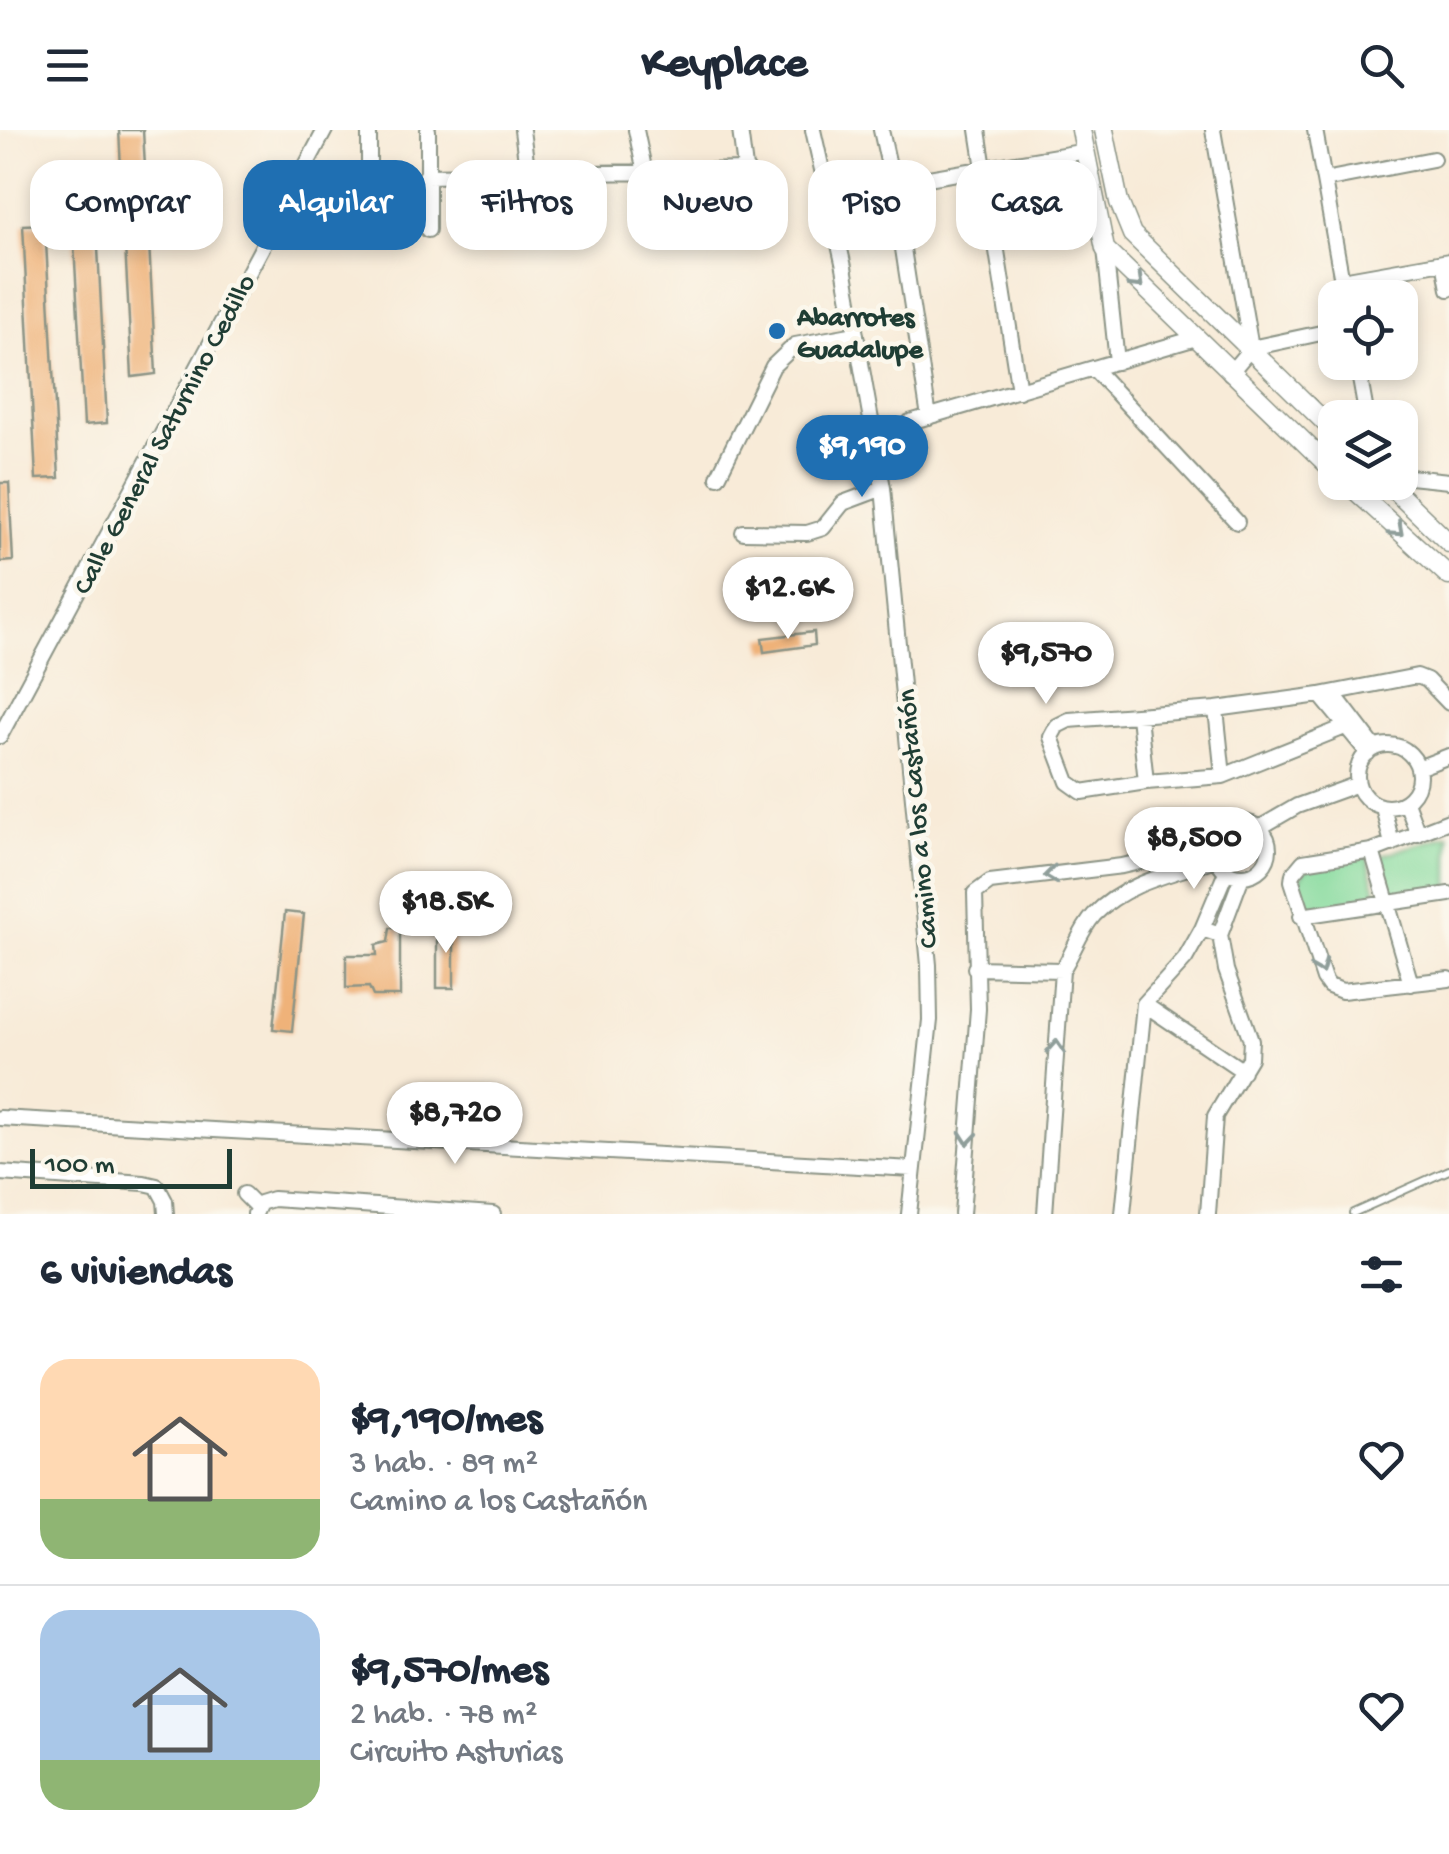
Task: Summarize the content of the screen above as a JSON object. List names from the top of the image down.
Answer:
{
  "streets": {
    "street": ["Calle General Saturnino Cedillo", "Camino a los Castañón"]
  },
  "places": ["Abarrotes Guadalupe"],
  "scale_bar": "100 m",
  "page": {
    "header": "Keyplace",
    "chip": [
      "Comprar",
      "Alquilar",
      "Filtros",
      "Nuevo",
      "Piso",
      "Casa"
    ],
    "price": [
      "$9,190",
      "$12.6K",
      "$9,570",
      "$8,500",
      "$18.5K",
      "$8,720"
    ],
    "scale": "100 m",
    "heading": "6 viviendas",
    "list": [
      {
        "name": "$9,190/mes",
        "note": "3 hab. · 89 m² · Camino a los Castañón"
      },
      {
        "name": "$9,570/mes",
        "note": "2 hab. · 78 m² · Circuito Asturias"
      }
    ]
  }
}
